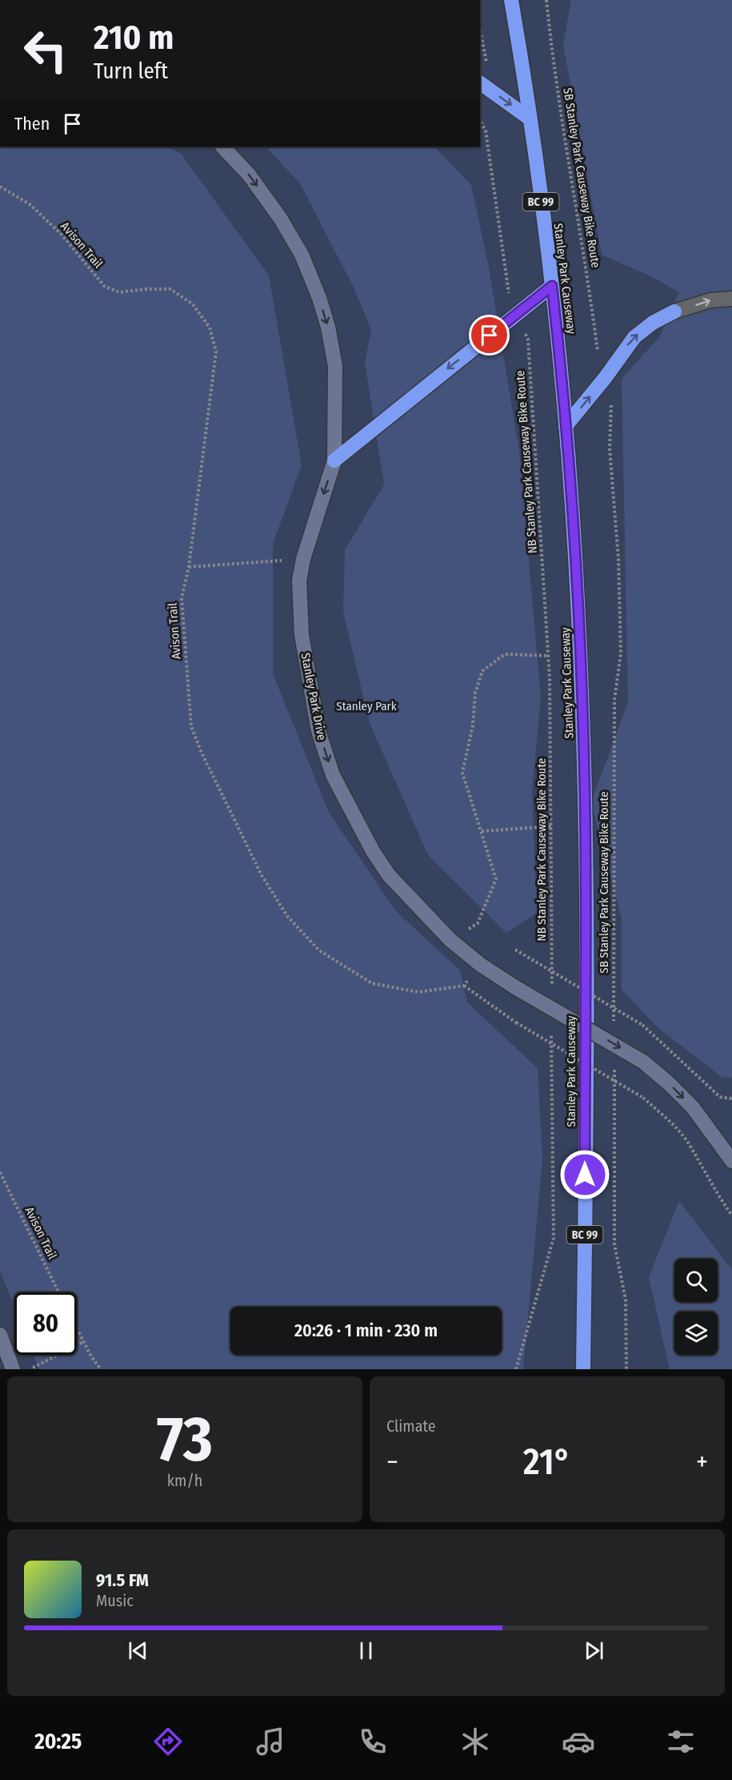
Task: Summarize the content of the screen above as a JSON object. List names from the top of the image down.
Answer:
{
  "streets": {
    "highway": ["BC 99", "Stanley Park Causeway"],
    "street": ["Stanley Park Drive"],
    "path": ["SB Stanley Park Causeway Bike Route", "Avison Trail", "NB Stanley Park Causeway Bike Route"]
  },
  "one_way": ["Stanley Park Drive"],
  "parks": ["Stanley Park"],
  "page": {
    "turn": ["210 m", "Turn left"],
    "then": "Then",
    "limit": "80",
    "trip": "20:26 · 1 min · 230 m",
    "tile": [
      ["73", "km/h"],
      "Climate"
    ],
    "heat": ["−", "21°", "+"],
    "song": ["91.5 FM", "Music"],
    "tabs": "20:25"
  }
}
